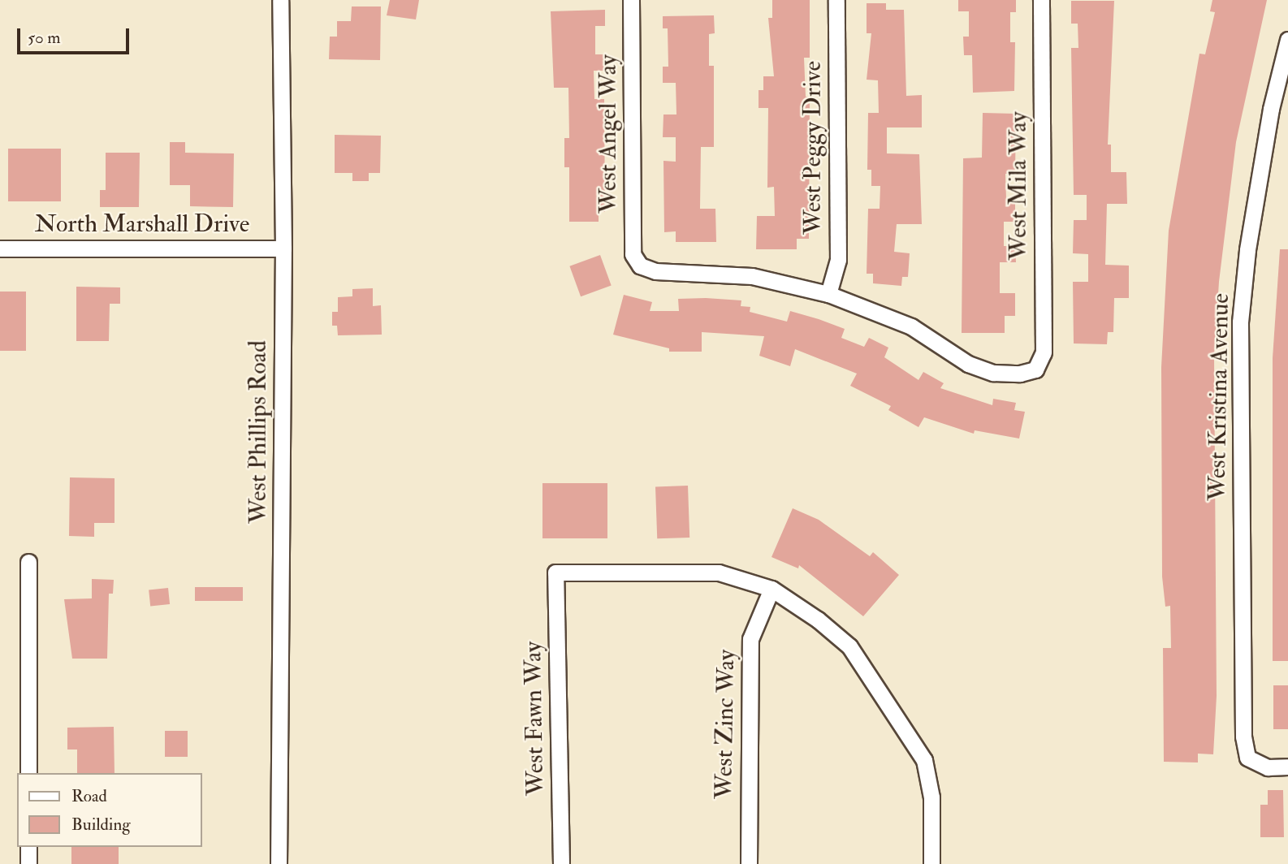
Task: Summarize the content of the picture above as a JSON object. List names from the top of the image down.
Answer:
{
  "streets": {
    "street": [
      "West Angel Way",
      "West Peggy Drive",
      "West Mila Way",
      "North Marshall Drive",
      "West Kristina Avenue",
      "West Phillips Road",
      "West Fawn Way",
      "West Zinc Way"
    ]
  },
  "crossings": [
    ["West Angel Way", "West Peggy Drive"],
    ["West Angel Way", "West Mila Way"],
    ["West Peggy Drive", "West Mila Way"],
    ["North Marshall Drive", "West Phillips Road"],
    ["West Fawn Way", "West Zinc Way"]
  ],
  "legend": ["Road", "Building"],
  "scale_bar": "50 m"
}
